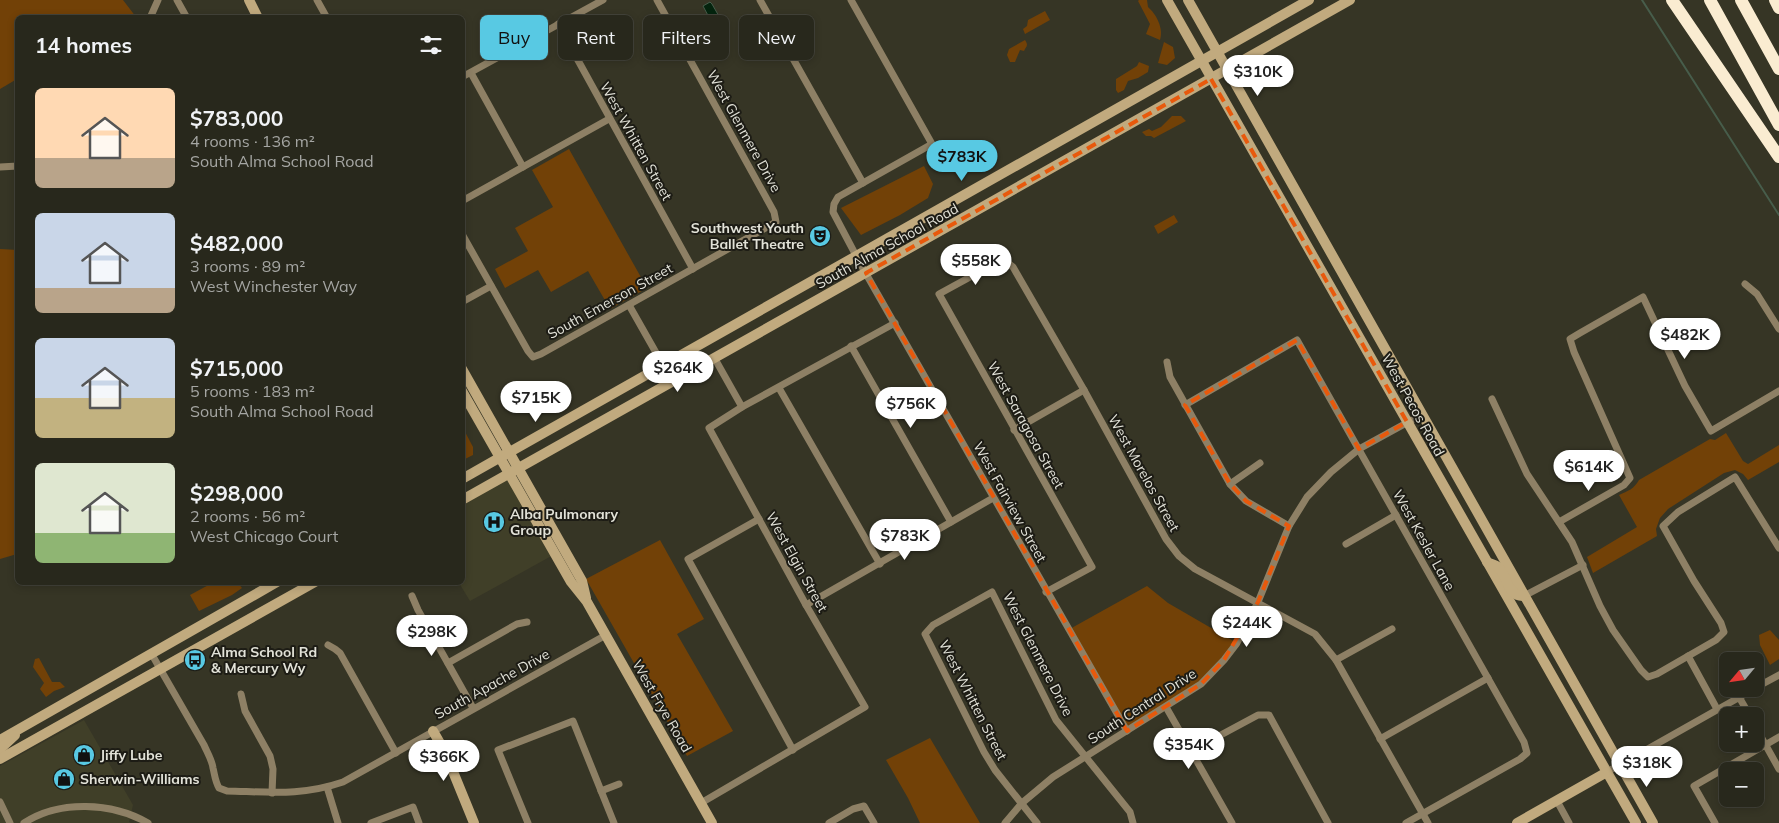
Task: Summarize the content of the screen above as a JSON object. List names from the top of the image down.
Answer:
{
  "streets": {
    "main road": ["South Alma School Road", "West Pecos Road", "West Frye Road"],
    "street": [
      "West Glenmere Drive",
      "West Whitten Street",
      "South Emerson Street",
      "West Saragosa Street",
      "West Morelos Street",
      "West Fairview Street",
      "West Kesler Lane",
      "West Elgin Street",
      "South Apache Drive",
      "South Central Drive"
    ]
  },
  "crossings": [
    ["West Glenmere Drive", "West Whitten Street"],
    ["West Glenmere Drive", "South Emerson Street"],
    ["West Glenmere Drive", "South Central Drive"],
    ["West Whitten Street", "South Emerson Street"],
    ["West Whitten Street", "South Central Drive"],
    ["South Alma School Road", "West Pecos Road"],
    ["South Alma School Road", "West Fairview Street"],
    ["South Alma School Road", "West Frye Road"],
    ["West Pecos Road", "South Central Drive"],
    ["West Saragosa Street", "West Morelos Street"],
    ["West Saragosa Street", "West Fairview Street"],
    ["West Morelos Street", "West Kesler Lane"],
    ["West Morelos Street", "South Central Drive"],
    ["West Fairview Street", "South Central Drive"],
    ["West Kesler Lane", "South Central Drive"],
    ["South Apache Drive", "West Frye Road"]
  ],
  "places": {
    "theatre": ["Southwest Youth Ballet Theatre"],
    "hospital": ["Alba Pulmonary Group"],
    "bus stop": ["Alma School Rd & Mercury Wy"],
    "shop": ["Jiffy Lube", "Sherwin-Williams"]
  },
  "north": "bottom left",
  "page": {
    "chip": [
      "Buy",
      "Rent",
      "Filters",
      "New"
    ],
    "heading": "14 homes",
    "price": [
      "$310K",
      "$783K",
      "$558K",
      "$482K",
      "$264K",
      "$715K",
      "$756K",
      "$614K",
      "$783K",
      "$244K",
      "$298K",
      "$354K",
      "$366K",
      "$318K"
    ],
    "list": [
      {
        "name": "$783,000",
        "note": "4 rooms · 136 m² · South Alma School Road"
      },
      {
        "name": "$482,000",
        "note": "3 rooms · 89 m² · West Winchester Way"
      },
      {
        "name": "$715,000",
        "note": "5 rooms · 183 m² · South Alma School Road"
      },
      {
        "name": "$298,000",
        "note": "2 rooms · 56 m² · West Chicago Court"
      }
    ],
    "map_buttons": ["+", "−"]
  }
}
